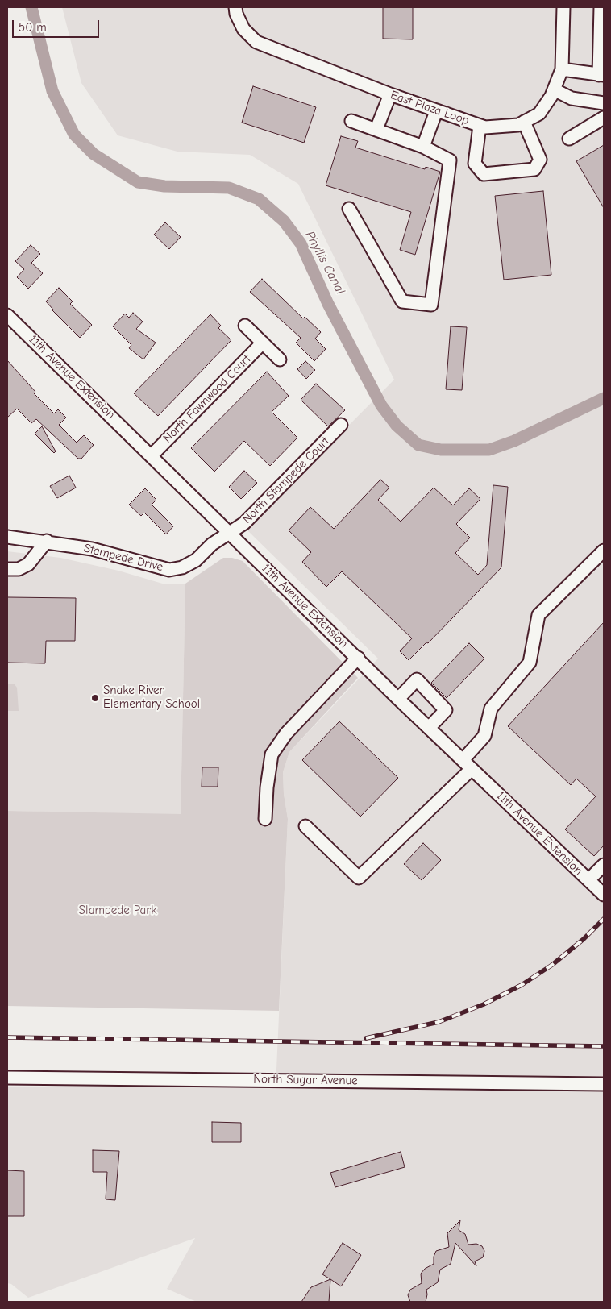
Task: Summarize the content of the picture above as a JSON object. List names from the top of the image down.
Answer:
{
  "streets": {
    "street": [
      "East Plaza Loop",
      "11th Avenue Extension",
      "North Fawnwood Court",
      "North Stampede Court",
      "Stampede Drive",
      "North Sugar Avenue"
    ]
  },
  "crossings": [
    ["11th Avenue Extension", "North Fawnwood Court"],
    ["11th Avenue Extension", "North Stampede Court"],
    ["11th Avenue Extension", "Stampede Drive"],
    ["North Stampede Court", "Stampede Drive"]
  ],
  "water": ["Phyllis Canal"],
  "parks": ["Stampede Park"],
  "places": ["Snake River Elementary School"],
  "scale_bar": "50 m"
}
